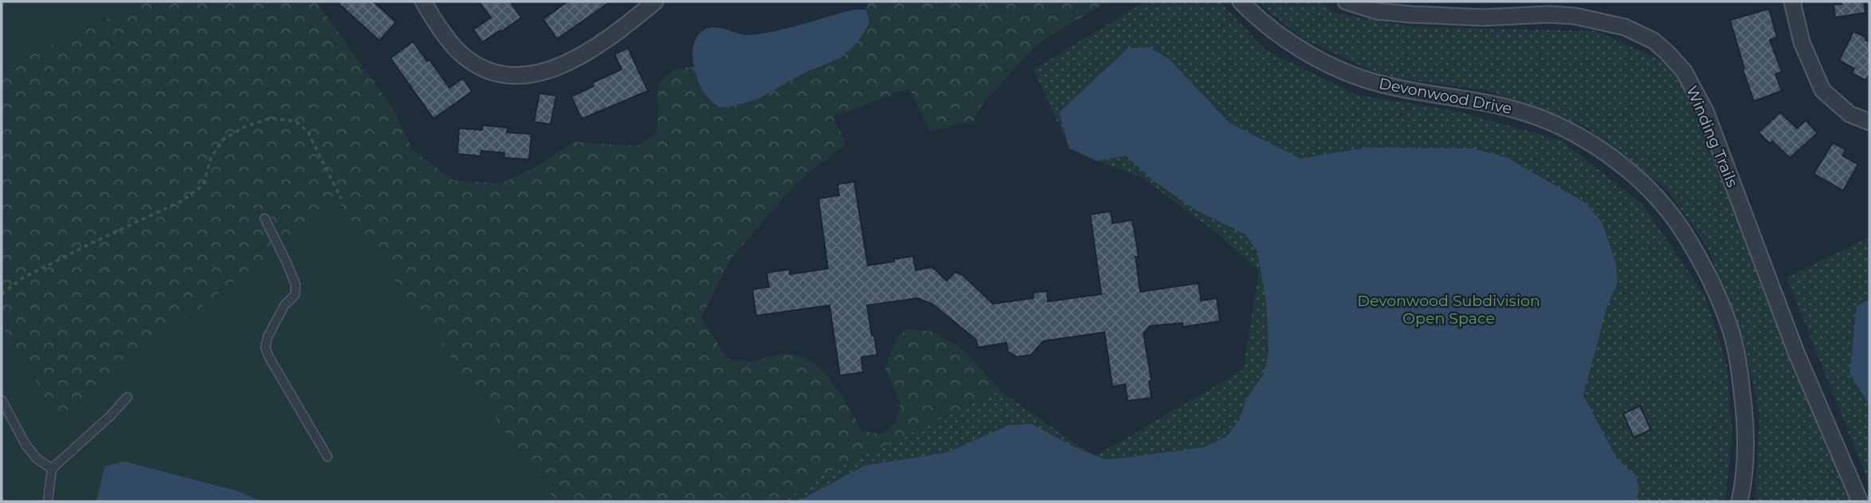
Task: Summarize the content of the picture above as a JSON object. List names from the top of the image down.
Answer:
{
  "streets": {
    "street": ["Devonwood Drive", "Winding Trails"]
  },
  "parks": ["Devonwood Subdivision Open Space"]
}
